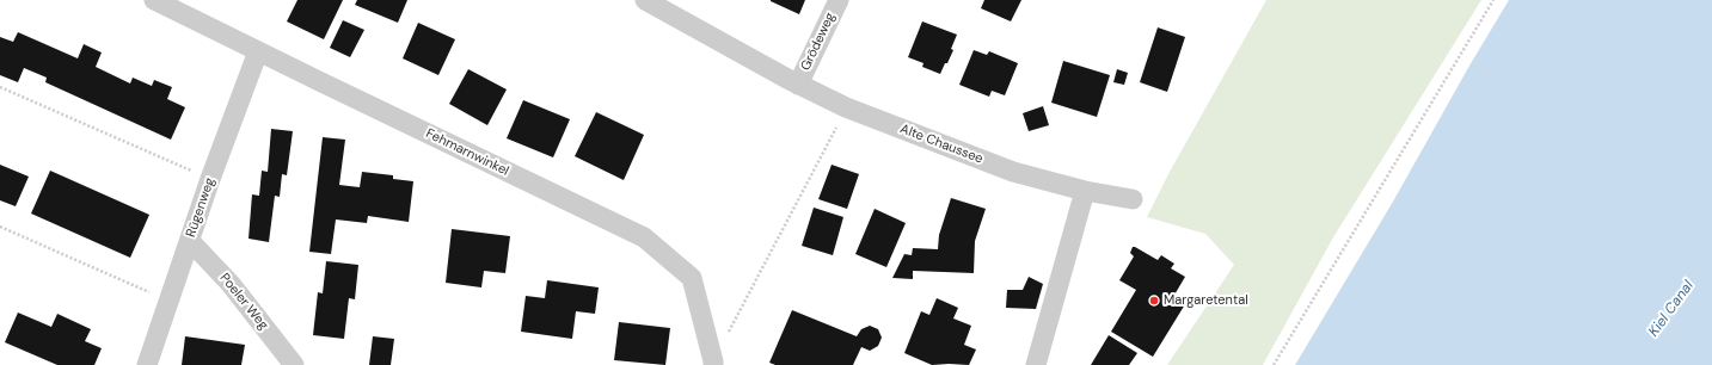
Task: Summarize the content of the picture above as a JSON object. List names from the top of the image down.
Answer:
{
  "streets": {
    "street": [
      "Grödeweg",
      "Alte Chaussee",
      "Fehmarnwinkel",
      "Rügenweg",
      "Poeler Weg"
    ]
  },
  "crossings": [
    ["Grödeweg", "Alte Chaussee"],
    ["Fehmarnwinkel", "Rügenweg"],
    ["Rügenweg", "Poeler Weg"]
  ],
  "water": ["Kiel Canal"],
  "places": ["Margaretental"]
}
